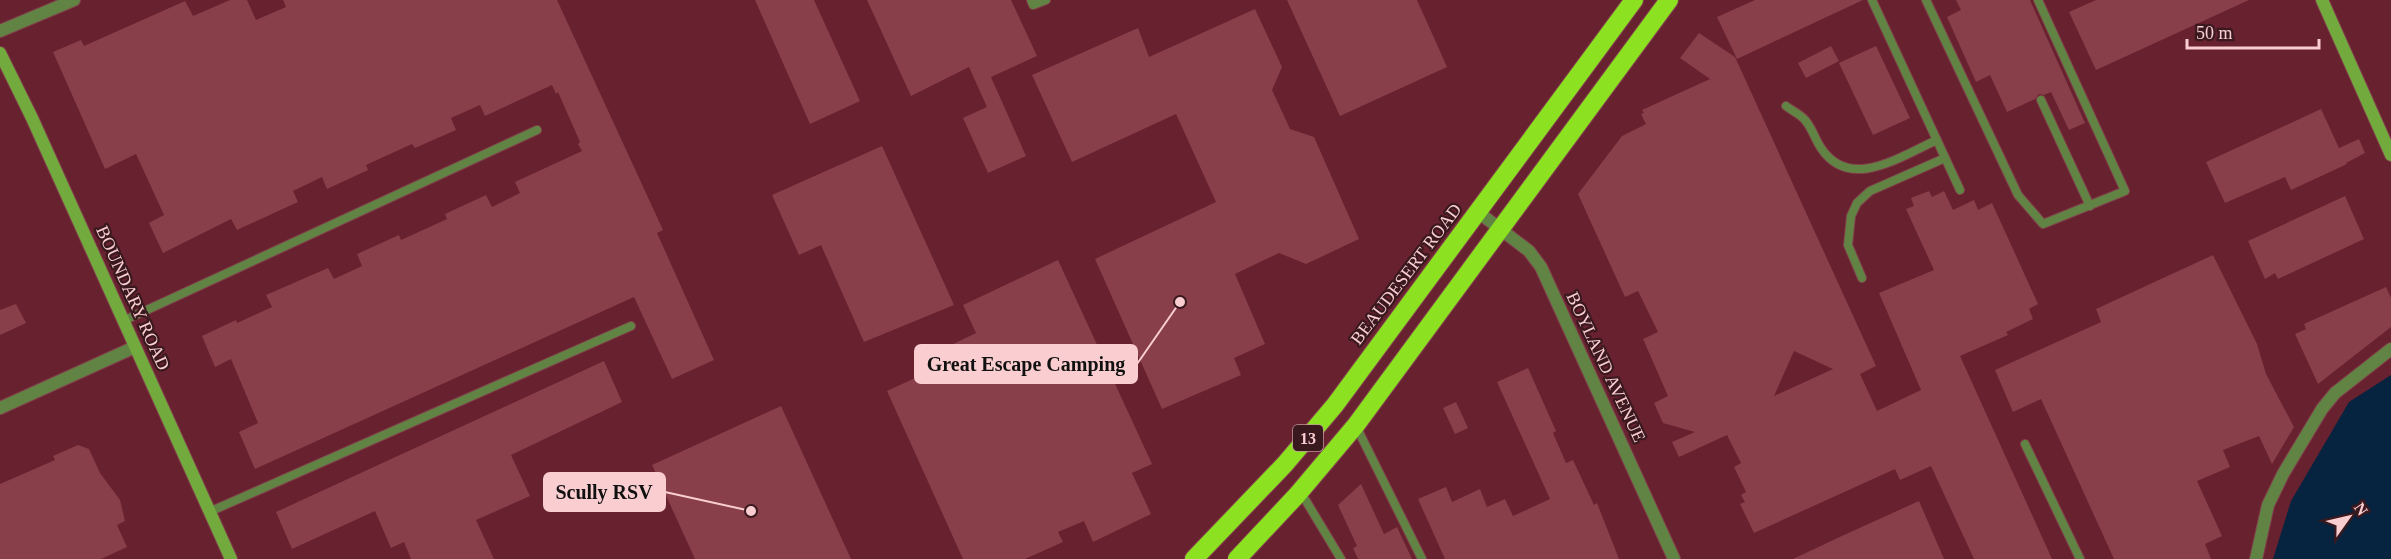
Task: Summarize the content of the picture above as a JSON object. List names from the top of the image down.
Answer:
{
  "streets": {
    "highway": ["BEAUDESERT ROAD", "13"],
    "main road": ["BOUNDARY ROAD"],
    "street": ["BOYLAND AVENUE"]
  },
  "crossings": [
    ["BEAUDESERT ROAD", "BOYLAND AVENUE"],
    ["BOYLAND AVENUE", "13"]
  ],
  "places": ["Great Escape Camping", "Scully RSV"],
  "scale_bar": "50 m",
  "north": "top right"
}
